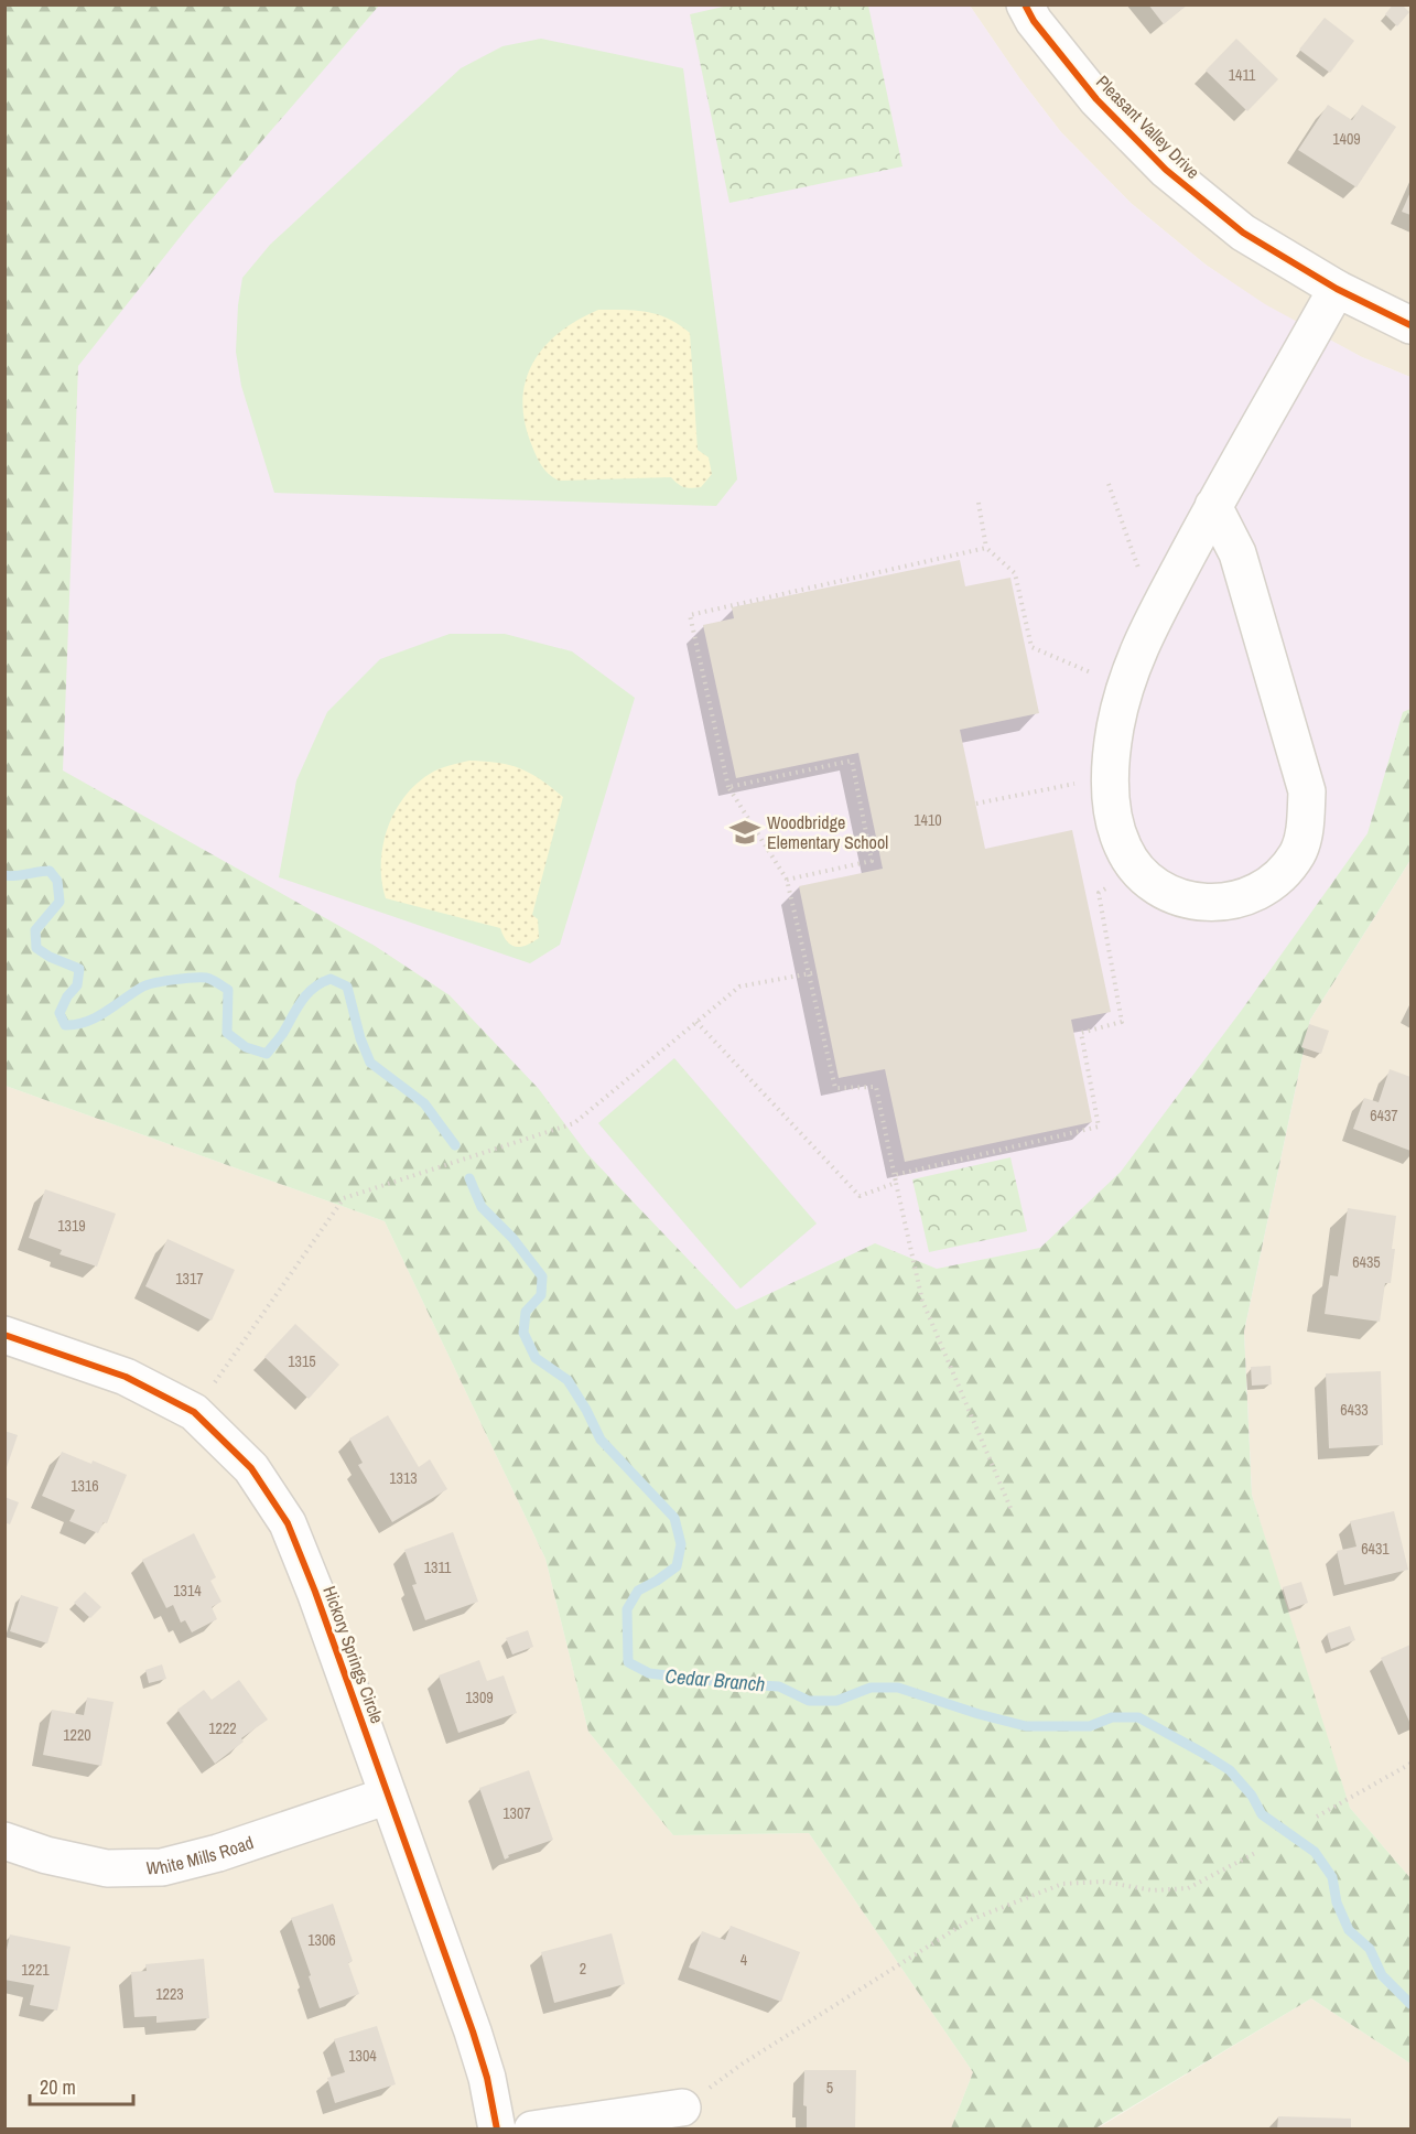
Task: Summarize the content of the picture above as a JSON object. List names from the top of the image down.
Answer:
{
  "streets": {
    "street": ["Pleasant Valley Drive", "Hickory Springs Circle", "White Mills Road"]
  },
  "crossings": [
    ["Hickory Springs Circle", "White Mills Road"]
  ],
  "water": ["Cedar Branch"],
  "places": {
    "school or university": ["Woodbridge Elementary School"]
  },
  "house_numbers": [
    "1411",
    "1409",
    "1410",
    "6437",
    "1319",
    "6435",
    "1317",
    "1315",
    "6433",
    "1313",
    "1316",
    "6431",
    "1311",
    "1314",
    "1309",
    "1222",
    "1220",
    "1307",
    "1306",
    "4",
    "2",
    "1221",
    "1223",
    "1304",
    "5"
  ],
  "scale_bar": "20 m"
}
